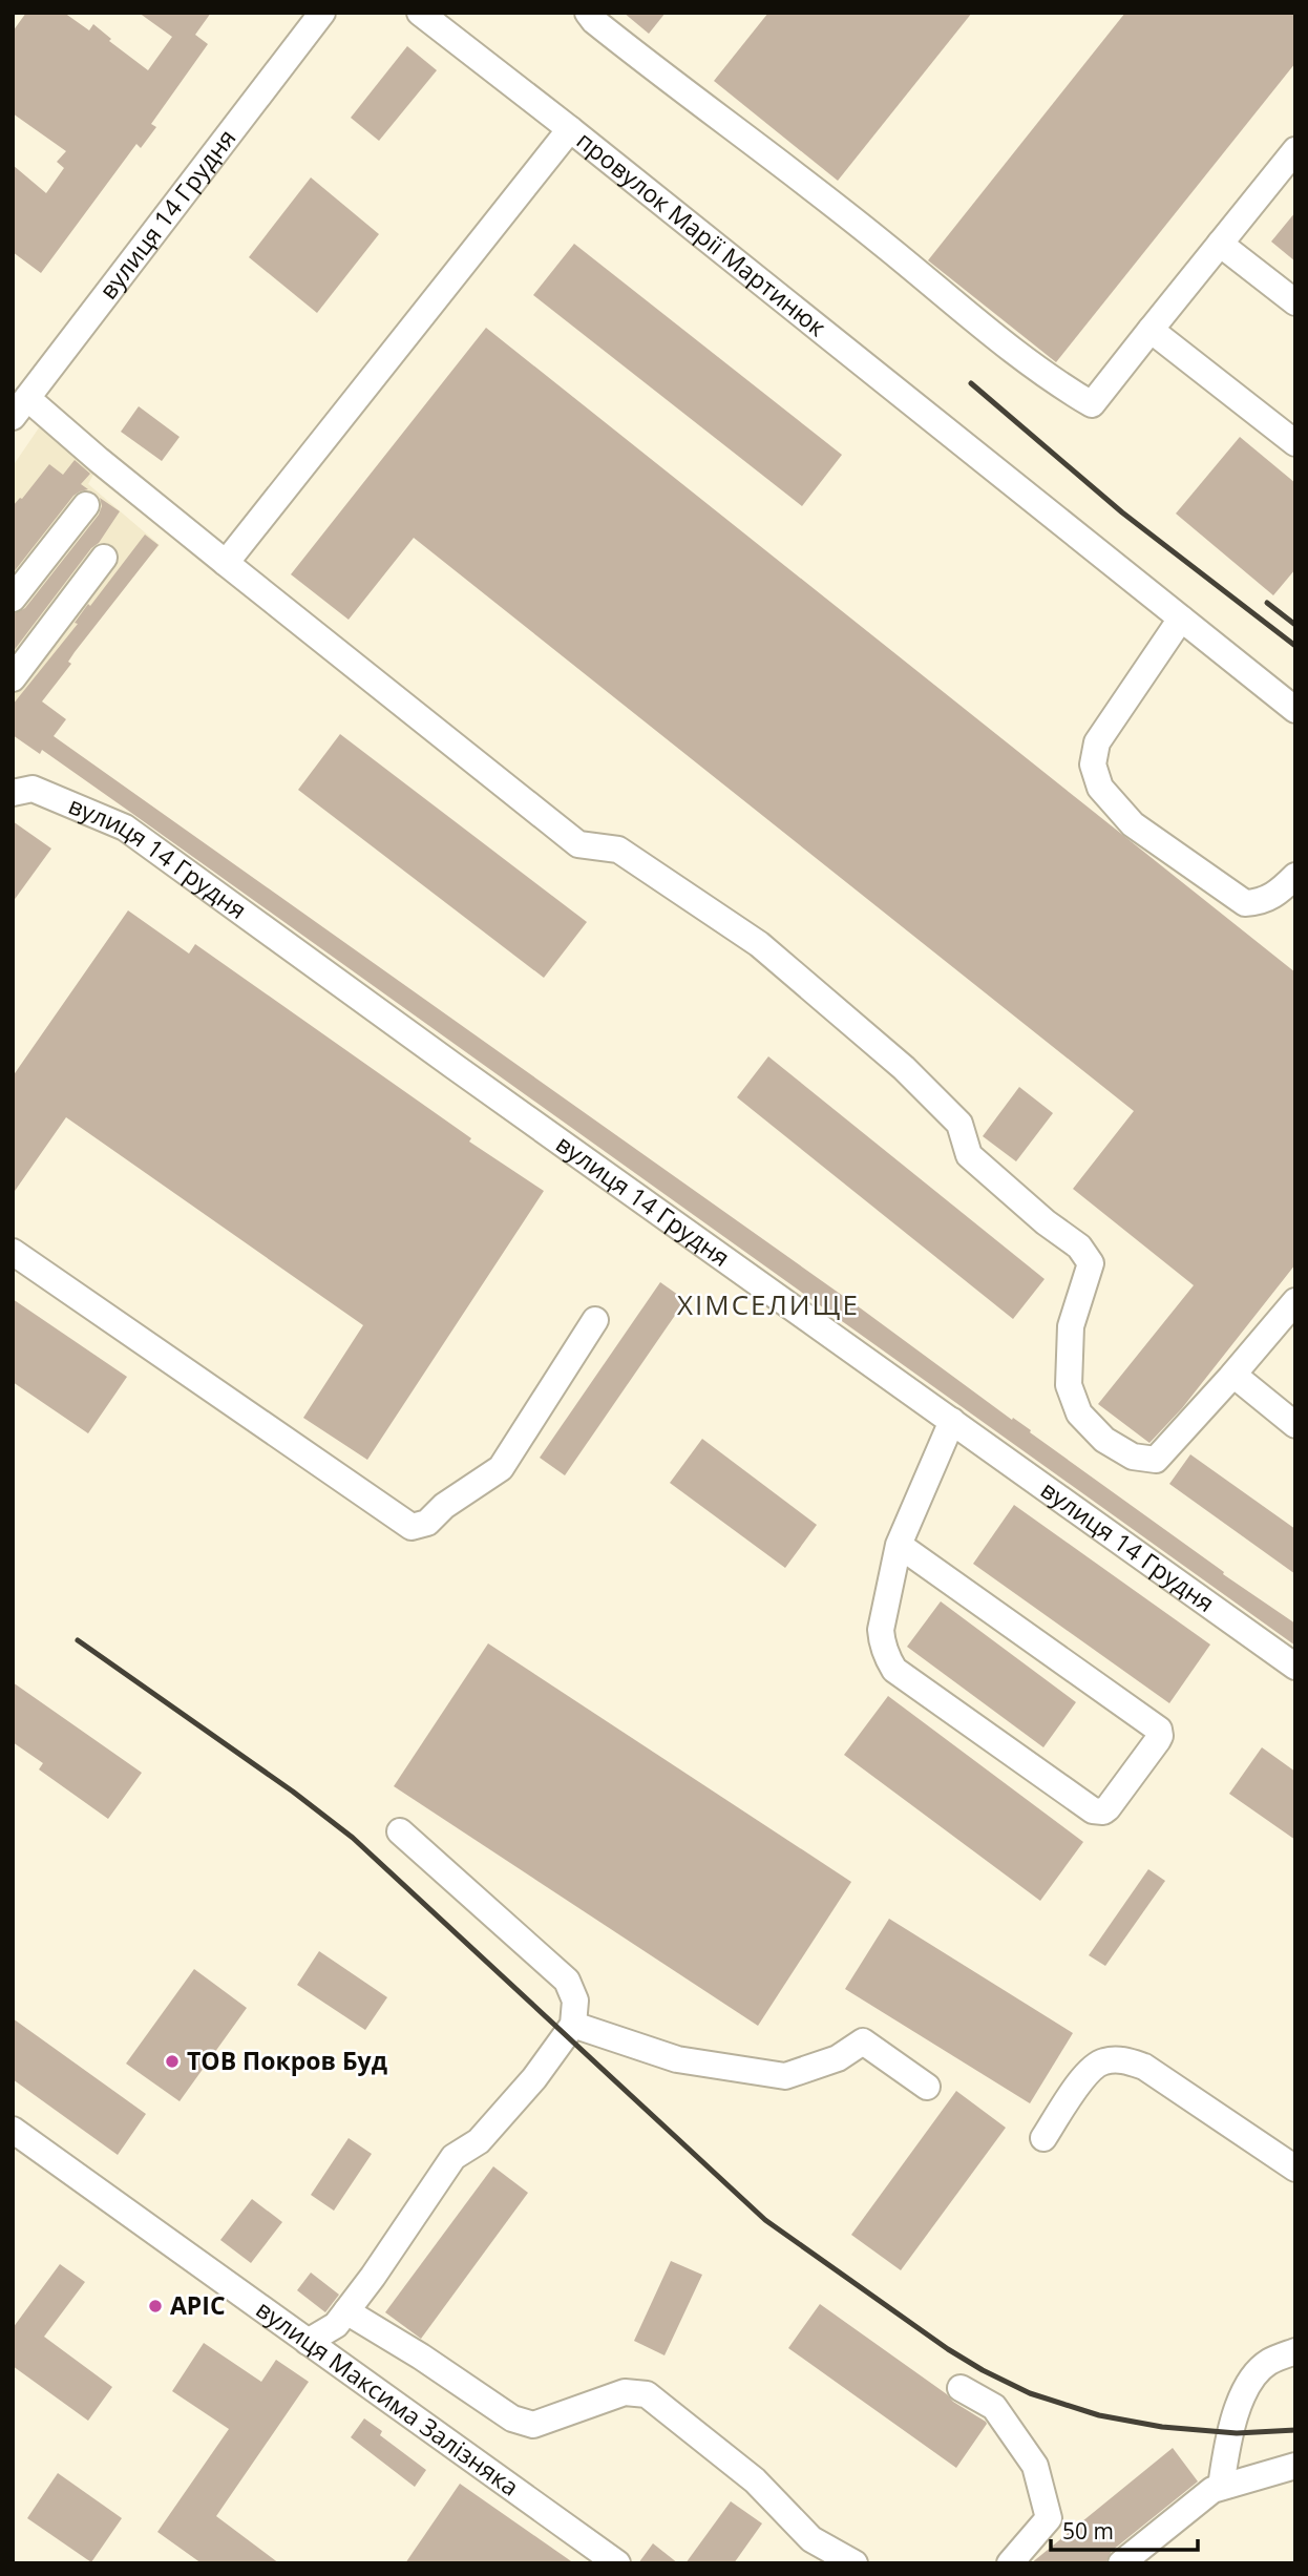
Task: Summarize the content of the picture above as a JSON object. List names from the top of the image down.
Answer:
{
  "streets": {
    "street": ["вулиця 14 Грудня", "провулок Марії Мартинюк", "вулиця Максима Залізняка"]
  },
  "districts": ["ХІМСЕЛИЩЕ"],
  "places": ["ТОВ Покров Буд", "АРІС"],
  "scale_bar": "50 m"
}
